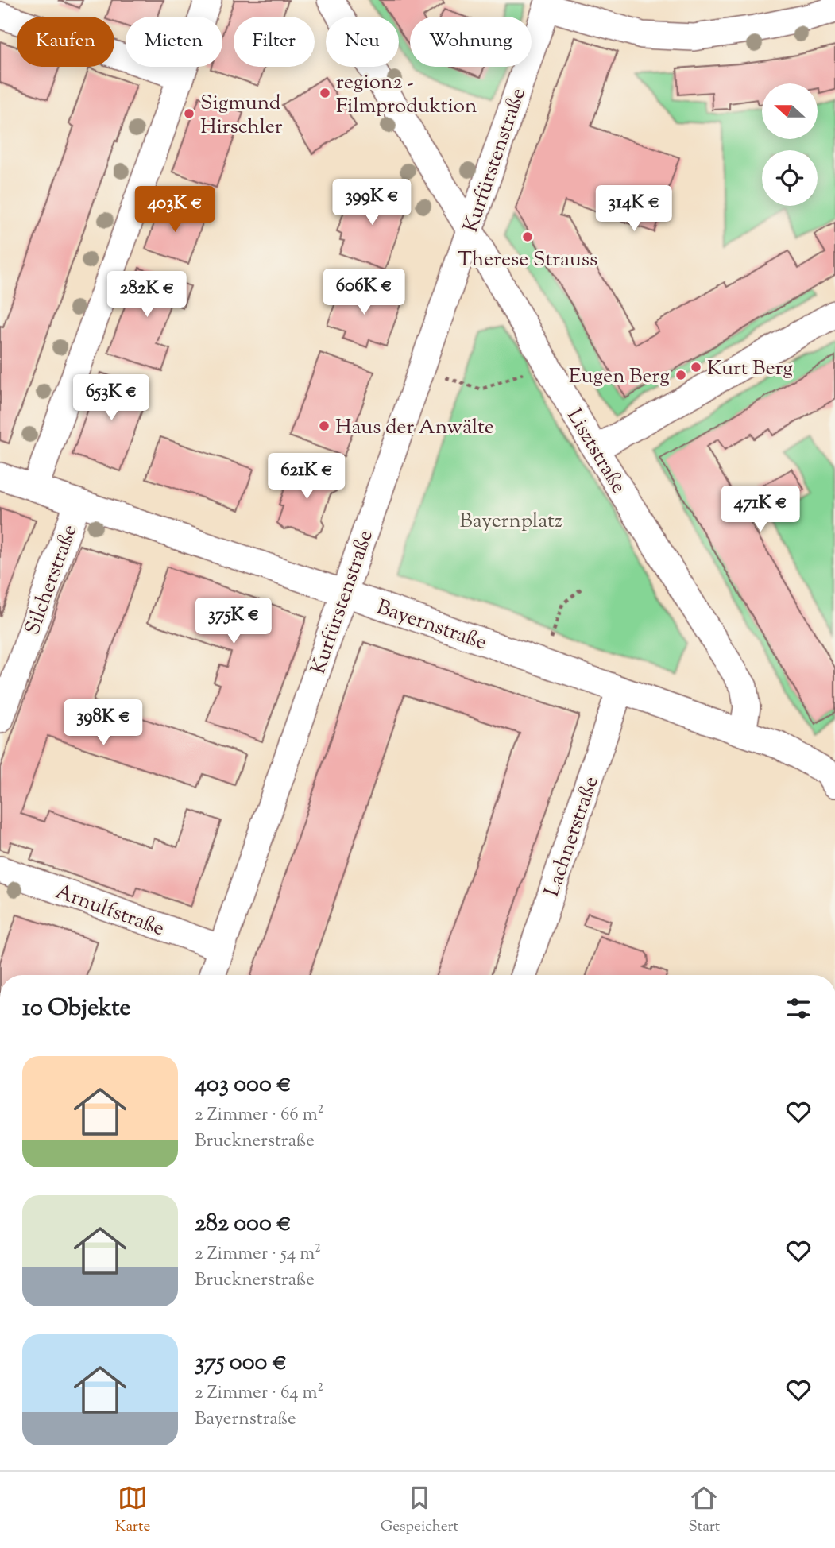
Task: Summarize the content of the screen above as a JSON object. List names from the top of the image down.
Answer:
{
  "streets": {
    "street": [
      "Kurfürstenstraße",
      "Lisztstraße",
      "Silcherstraße",
      "Bayernstraße",
      "Lachnerstraße",
      "Arnulfstraße"
    ]
  },
  "crossings": [
    ["Kurfürstenstraße", "Lisztstraße"],
    ["Kurfürstenstraße", "Bayernstraße"],
    ["Kurfürstenstraße", "Arnulfstraße"],
    ["Lisztstraße", "Bayernstraße"],
    ["Silcherstraße", "Bayernstraße"],
    ["Bayernstraße", "Lachnerstraße"]
  ],
  "parks": ["Bayernplatz"],
  "places": [
    "region2 - Filmproduktion",
    "Sigmund Hirschler",
    "Therese Strauss",
    "Kurt Berg",
    "Eugen Berg",
    "Haus der Anwälte"
  ],
  "north": "left",
  "page": {
    "chip": [
      "Kaufen",
      "Mieten",
      "Filter",
      "Neu",
      "Wohnung"
    ],
    "price": [
      "399K €",
      "314K €",
      "403K €",
      "606K €",
      "282K €",
      "653K €",
      "621K €",
      "471K €",
      "375K €",
      "398K €"
    ],
    "heading": "10 Objekte",
    "list": [
      {
        "name": "403 000 €",
        "note": "2 Zimmer · 66 m² · Brucknerstraße"
      },
      {
        "name": "282 000 €",
        "note": "2 Zimmer · 54 m² · Brucknerstraße"
      },
      {
        "name": "375 000 €",
        "note": "2 Zimmer · 64 m² · Bayernstraße"
      }
    ],
    "tabs": ["Karte", "Gespeichert", "Start"]
  }
}
